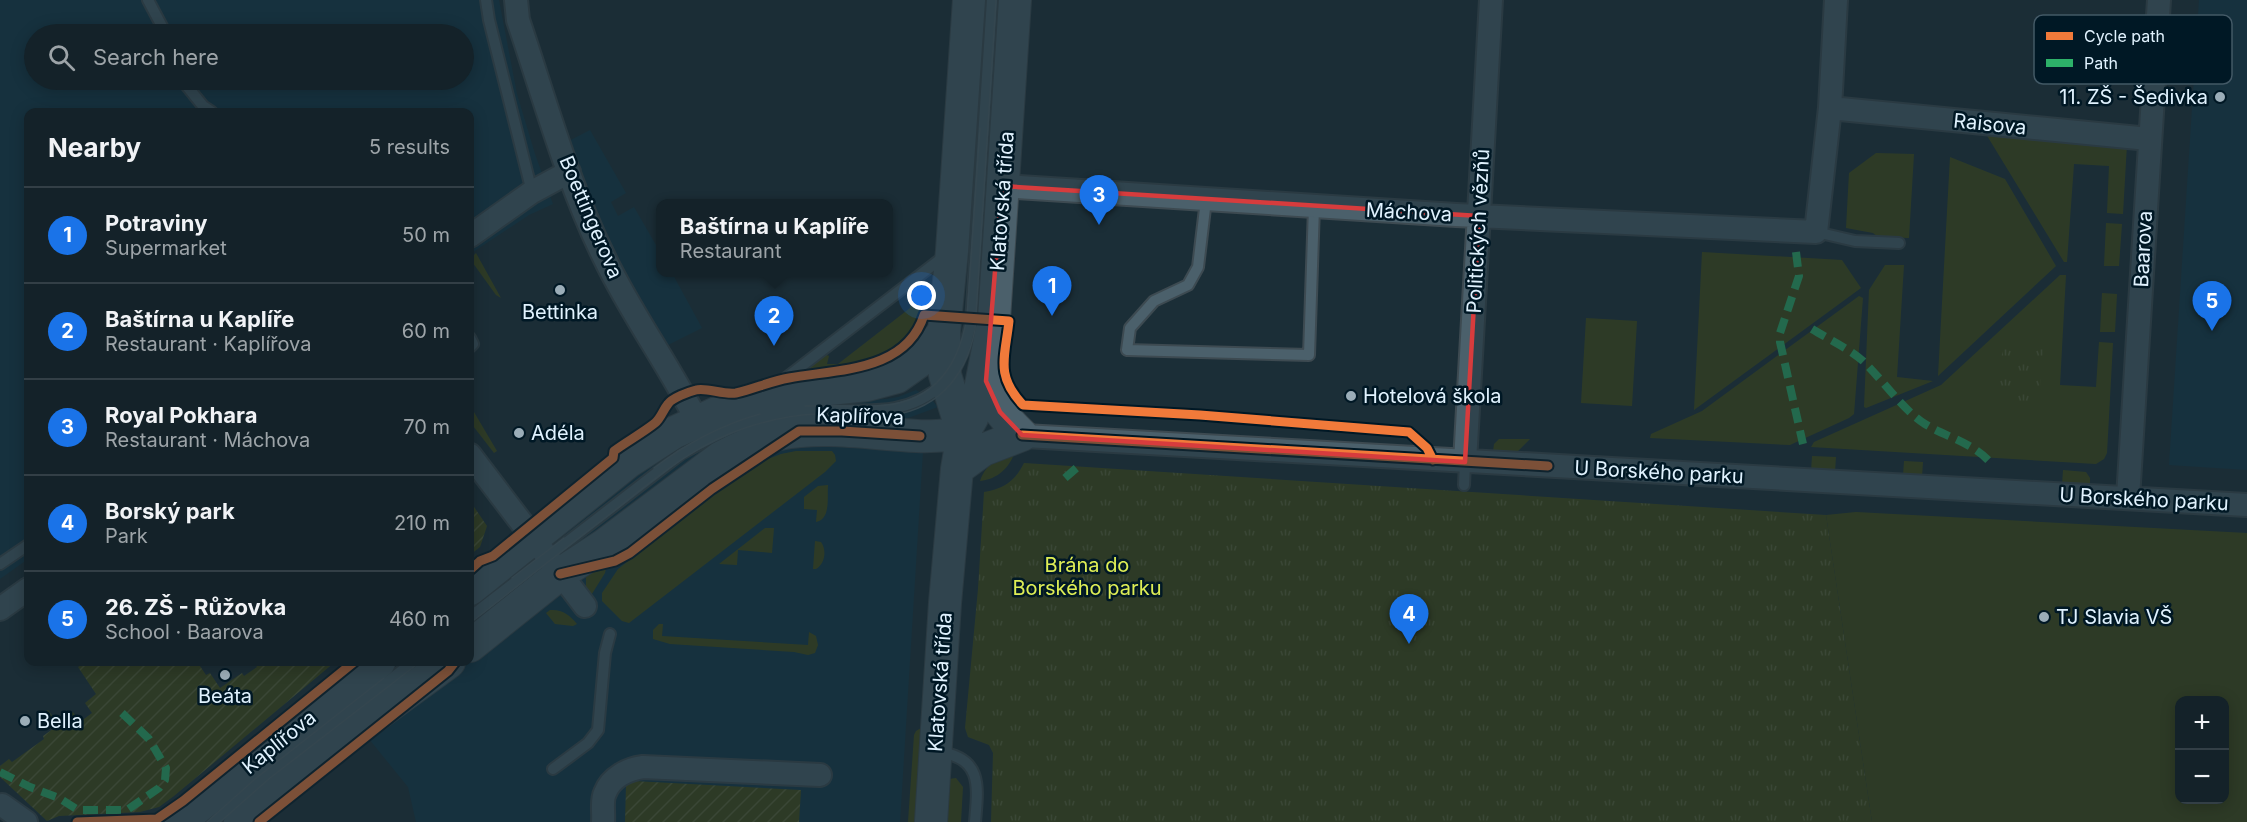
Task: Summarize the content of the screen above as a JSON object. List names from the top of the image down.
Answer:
{
  "streets": {
    "street": [
      "Raisova",
      "Klatovská třída",
      "Máchova",
      "Boettingerova",
      "Politických vězňů",
      "Baarova",
      "Kaplířova",
      "U Borského parku"
    ]
  },
  "crossings": [
    ["Raisova", "Baarova"],
    ["Klatovská třída", "Máchova"],
    ["Klatovská třída", "Kaplířova"],
    ["Klatovská třída", "U Borského parku"],
    ["Máchova", "Politických vězňů"],
    ["Boettingerova", "Kaplířova"],
    ["Politických vězňů", "U Borského parku"],
    ["Baarova", "U Borského parku"],
    ["Kaplířova", "U Borského parku"]
  ],
  "parks": ["Brána do Borského parku"],
  "places": [
    "11. ZŠ - Šedivka",
    "Bettinka",
    "Hotelová škola",
    "Adéla",
    "TJ Slavia VŠ",
    "Beáta",
    "Bella"
  ],
  "legend": ["Cycle path", "Path"],
  "page": {
    "search": "Search here",
    "heading": ["Nearby", "5 results"],
    "pins": [
      "3",
      "1",
      "5",
      "2",
      "4"
    ],
    "list": [
      {
        "mark": "1",
        "name": "Potraviny",
        "note": "Supermarket",
        "value": "50 m"
      },
      {
        "mark": "2",
        "name": "Baštírna u Kaplíře",
        "note": "Restaurant · Kaplířova",
        "value": "60 m"
      },
      {
        "mark": "3",
        "name": "Royal Pokhara",
        "note": "Restaurant · Máchova",
        "value": "70 m"
      },
      {
        "mark": "4",
        "name": "Borský park",
        "note": "Park",
        "value": "210 m"
      },
      {
        "mark": "5",
        "name": "26. ZŠ - Růžovka",
        "note": "School · Baarova",
        "value": "460 m"
      }
    ],
    "popup": ["Baštírna u Kaplíře", "Restaurant"],
    "map_buttons": ["+", "−"]
  }
}
